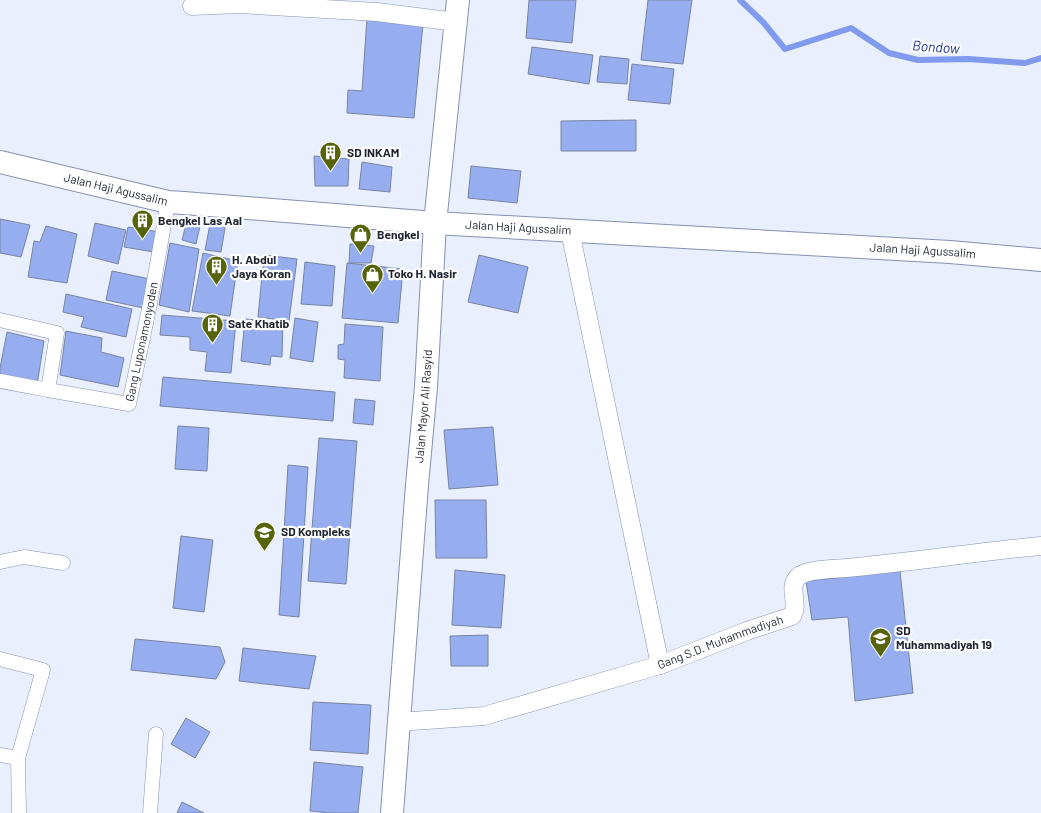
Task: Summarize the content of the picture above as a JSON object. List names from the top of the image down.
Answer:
{
  "streets": {
    "street": [
      "Jalan Haji Agussalim",
      "Gang Luponamonyoden",
      "Jalan Mayor Ali Rasyid",
      "Gang S.D. Muhammadiyah"
    ]
  },
  "crossings": [
    ["Jalan Haji Agussalim", "Gang Luponamonyoden"],
    ["Jalan Haji Agussalim", "Jalan Mayor Ali Rasyid"],
    ["Jalan Mayor Ali Rasyid", "Gang S.D. Muhammadiyah"]
  ],
  "water": ["Bondow"],
  "places": {
    "building": [
      "SD INKAM",
      "Bengkel Las Aal",
      "H. Abdul Jaya Koran",
      "Sate Khatib"
    ],
    "shop": ["Bengkel", "Toko H. Nasir"],
    "school or university": ["SD Kompleks", "SD Muhammadiyah 19"]
  }
}
